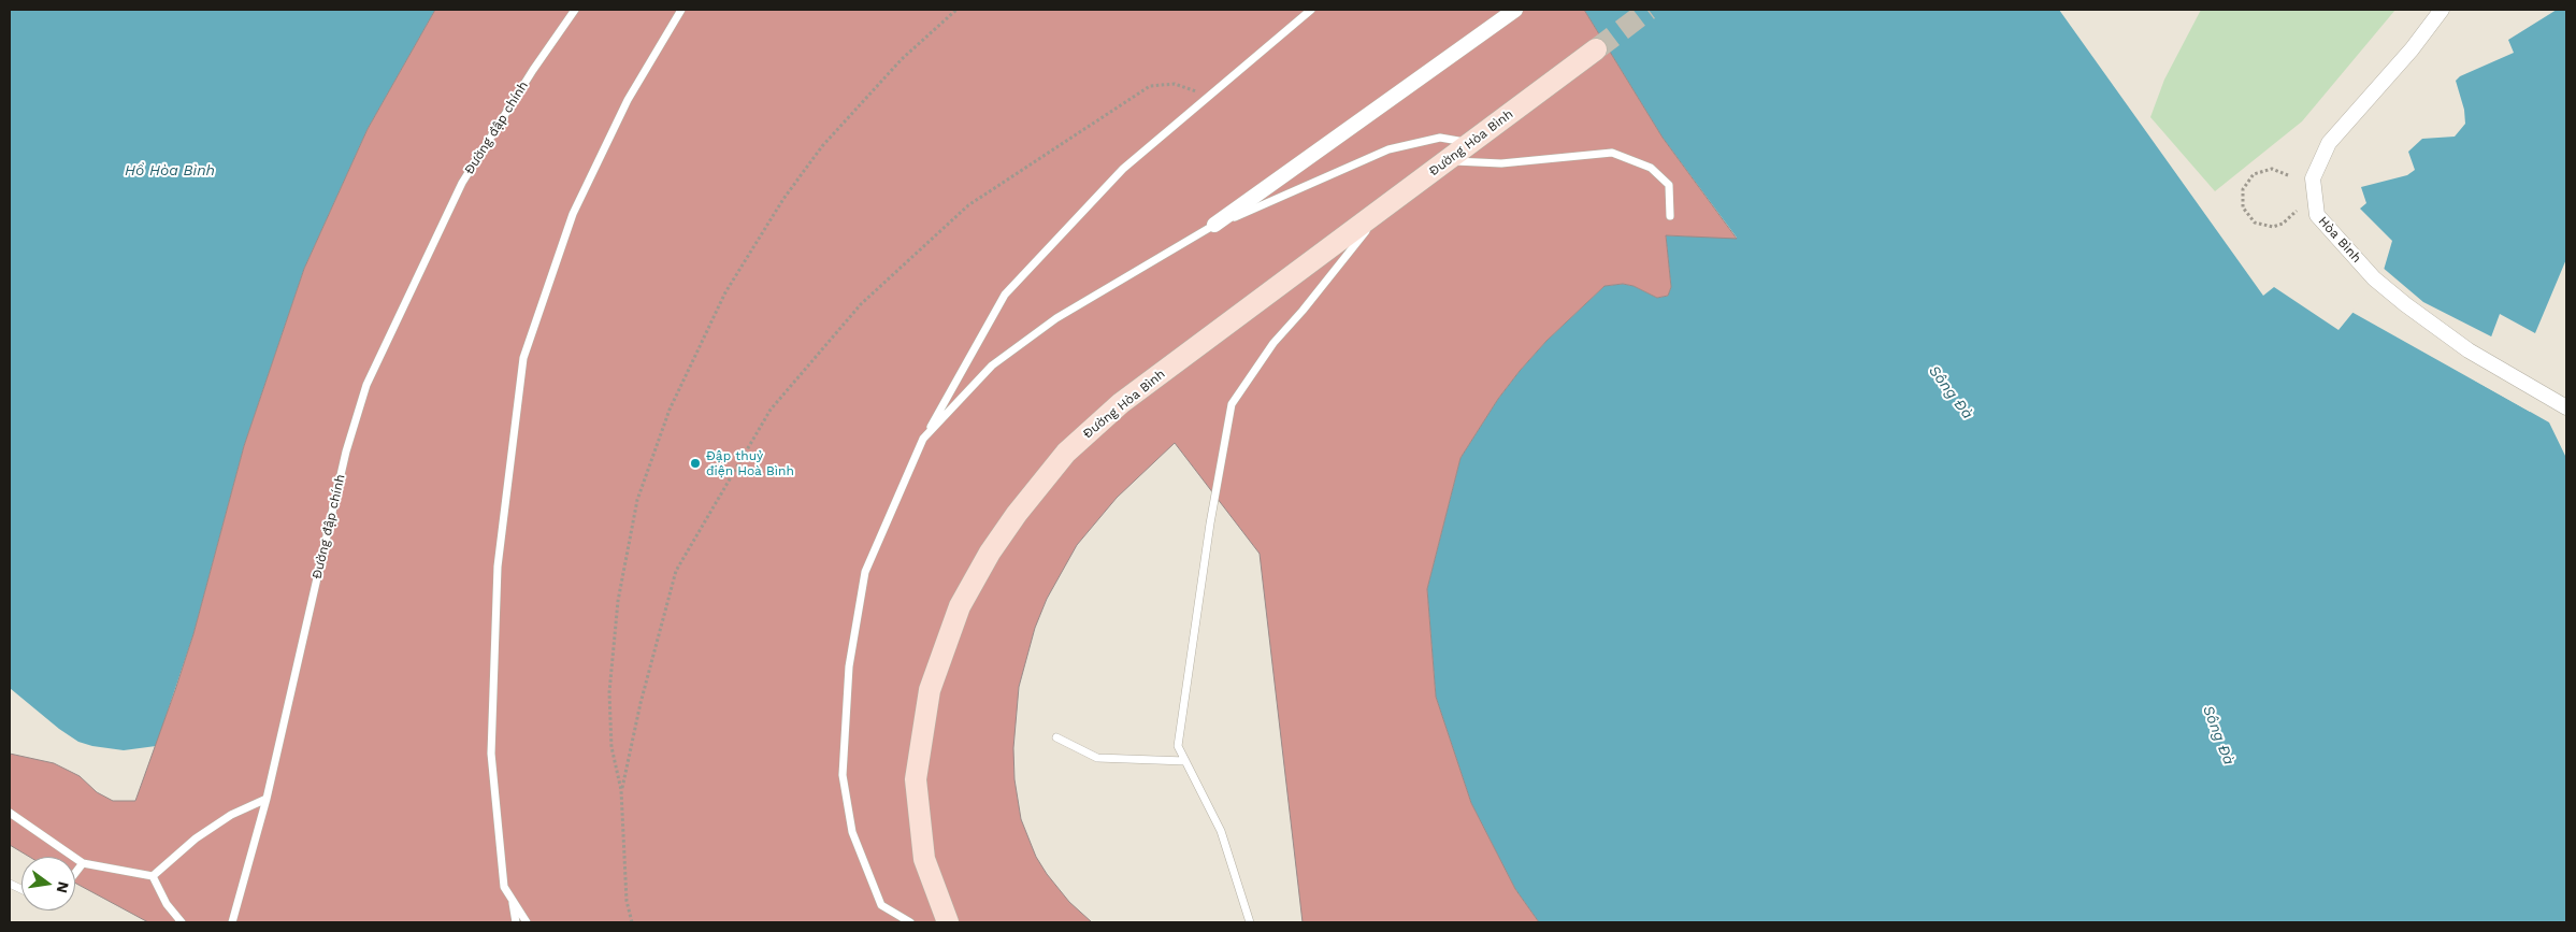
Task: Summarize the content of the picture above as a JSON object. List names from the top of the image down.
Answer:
{
  "streets": {
    "main road": ["Đường Hòa Bình"],
    "street": ["Hòa Bình"],
    "lane": ["Đường đập chính"]
  },
  "water": ["Hồ Hòa Bình", "Sông Đà"],
  "places": ["Đập thuỷ điện Hoà Bình"],
  "north": "right"
}
